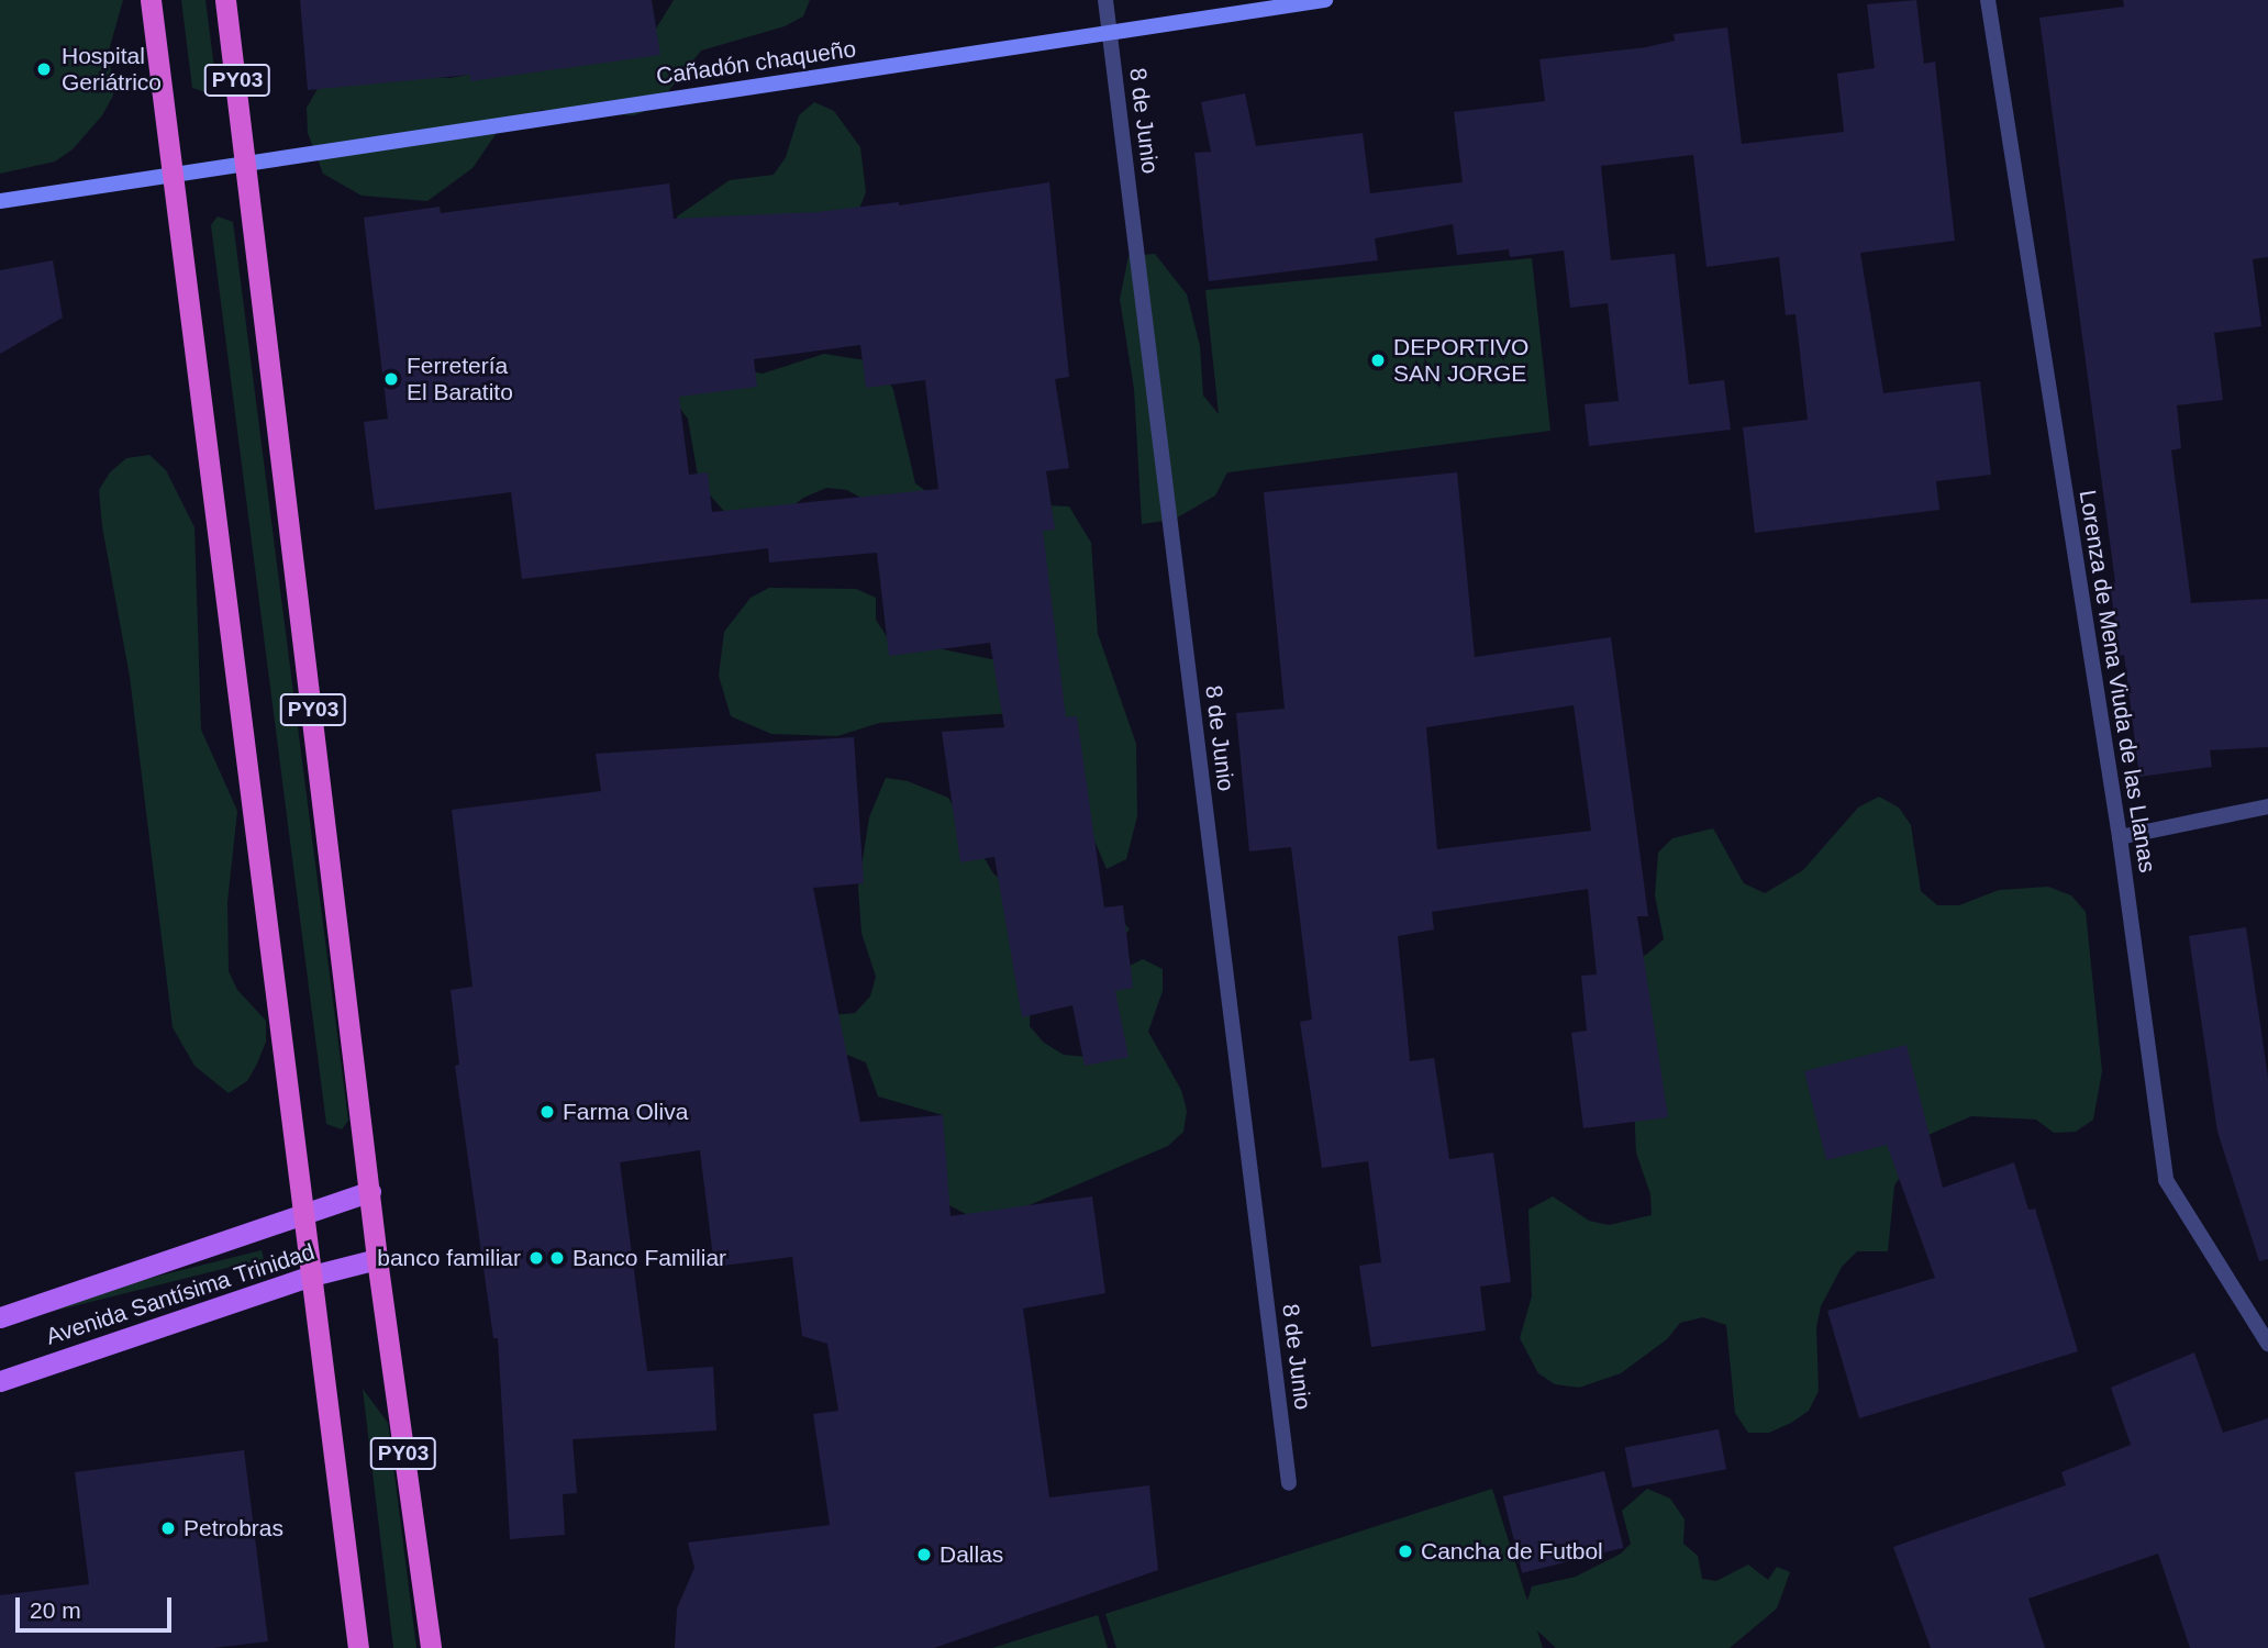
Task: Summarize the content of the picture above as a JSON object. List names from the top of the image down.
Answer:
{
  "streets": {
    "highway": ["PY03"],
    "main road": ["Cañadón chaqueño", "Avenida Santísima Trinidad"],
    "street": ["8 de Junio", "Lorenza de Mena Viuda de las Llanas"]
  },
  "crossings": [
    ["Cañadón chaqueño", "PY03"],
    ["Cañadón chaqueño", "8 de Junio"],
    ["PY03", "Avenida Santísima Trinidad"]
  ],
  "places": [
    "Hospital Geriátrico",
    "DEPORTIVO SAN JORGE",
    "Ferretería El Baratito",
    "Farma Oliva",
    "banco familiar",
    "Banco Familiar",
    "Petrobras",
    "Cancha de Futbol",
    "Dallas"
  ],
  "scale_bar": "20 m"
}
